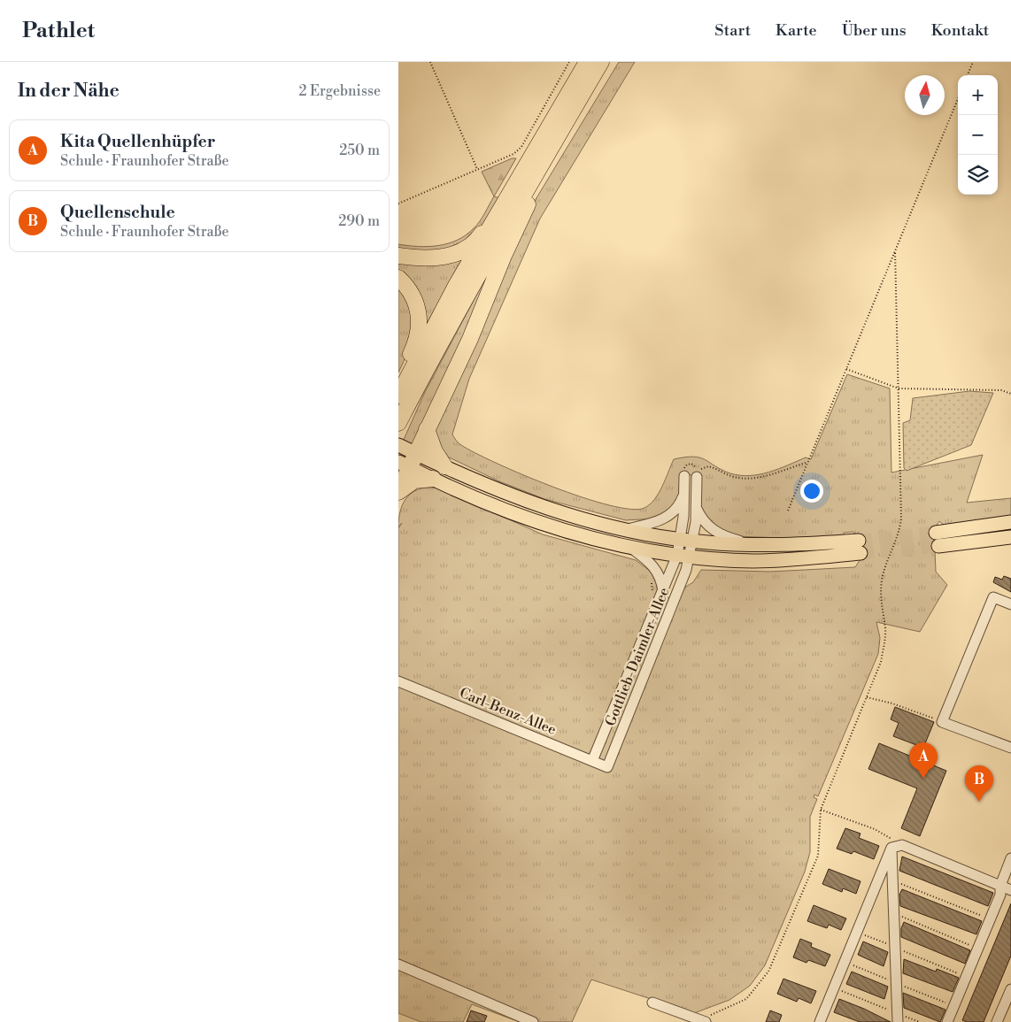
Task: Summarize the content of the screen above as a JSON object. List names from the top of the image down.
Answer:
{
  "streets": {
    "street": ["Gottlieb-Daimler-Allee", "Carl-Benz-Allee"]
  },
  "crossings": [
    ["Gottlieb-Daimler-Allee", "Carl-Benz-Allee"]
  ],
  "north": "top",
  "page": {
    "header": "Pathlet",
    "nav": [
      "Start",
      "Karte",
      "Über uns",
      "Kontakt"
    ],
    "heading": ["In der Nähe", "2 Ergebnisse"],
    "map_buttons": ["+", "−"],
    "list": [
      {
        "mark": "A",
        "name": "Kita Quellenhüpfer",
        "note": "Schule · Fraunhofer Straße",
        "value": "250 m"
      },
      {
        "mark": "B",
        "name": "Quellenschule",
        "note": "Schule · Fraunhofer Straße",
        "value": "290 m"
      }
    ],
    "pins": ["A", "B"]
  }
}
